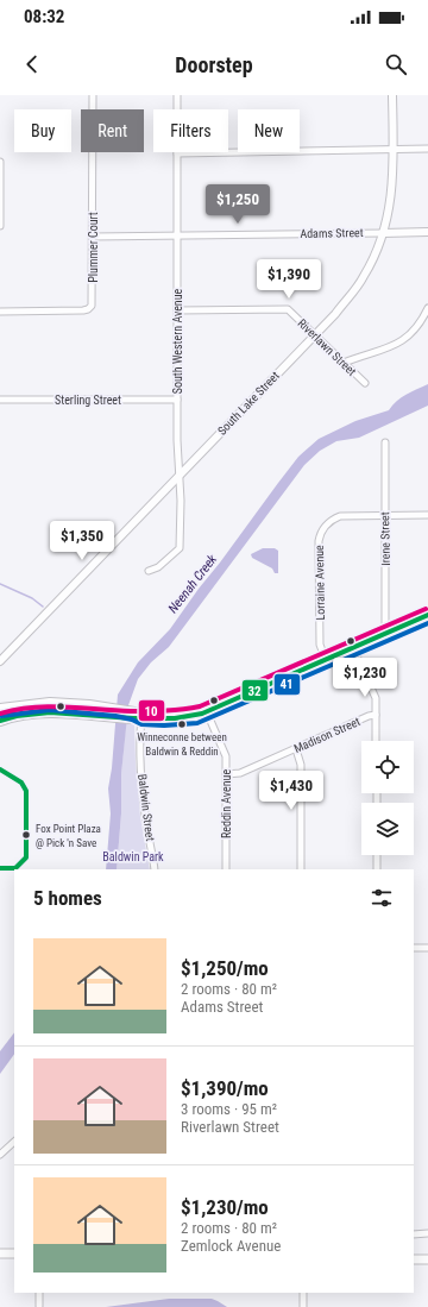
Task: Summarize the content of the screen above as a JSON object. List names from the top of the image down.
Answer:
{
  "streets": {
    "street": [
      "Adams Street",
      "Plummer Court",
      "South Western Avenue",
      "Riverlawn Street",
      "Sterling Street",
      "South Lake Street",
      "Irene Street",
      "Lorraine Avenue",
      "Madison Street",
      "Reddin Avenue",
      "Baldwin Street"
    ]
  },
  "crossings": [
    ["Adams Street", "Plummer Court"],
    ["Adams Street", "South Western Avenue"],
    ["Adams Street", "South Lake Street"],
    ["South Western Avenue", "Riverlawn Street"],
    ["South Western Avenue", "Sterling Street"],
    ["South Western Avenue", "South Lake Street"],
    ["Riverlawn Street", "South Lake Street"],
    ["Irene Street", "Lorraine Avenue"],
    ["Madison Street", "Reddin Avenue"]
  ],
  "water": ["Neenah Creek"],
  "parks": ["Baldwin Park"],
  "places": ["Winneconne between Baldwin & Reddin", "Fox Point Plaza @ Pick 'n Save"],
  "lines": ["transit line 10", "transit line 32", "transit line 41"],
  "page": {
    "status": "08:32",
    "header": "Doorstep",
    "chip": [
      "Buy",
      "Rent",
      "Filters",
      "New"
    ],
    "price": [
      "$1,250",
      "$1,390",
      "$1,350",
      "$1,230",
      "$1,430"
    ],
    "heading": "5 homes",
    "list": [
      {
        "name": "$1,250/mo",
        "note": "2 rooms · 80 m² · Adams Street"
      },
      {
        "name": "$1,390/mo",
        "note": "3 rooms · 95 m² · Riverlawn Street"
      },
      {
        "name": "$1,230/mo",
        "note": "2 rooms · 80 m² · Zemlock Avenue"
      }
    ]
  }
}
